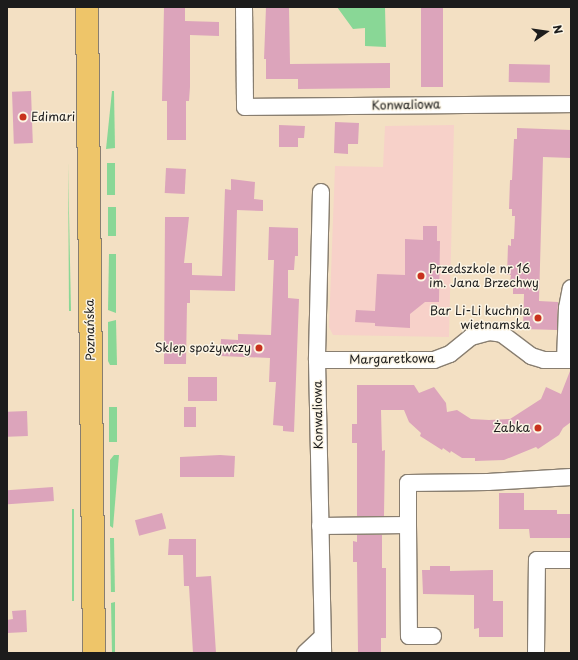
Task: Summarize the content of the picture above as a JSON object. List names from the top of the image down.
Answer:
{
  "streets": {
    "main road": ["Poznańska"],
    "street": ["Konwaliowa", "Margaretkowa"]
  },
  "crossings": [
    ["Konwaliowa", "Margaretkowa"]
  ],
  "places": [
    "Edimari",
    "Przedszkole nr 16 im. Jana Brzechwy",
    "Bar Li-Li kuchnia wietnamska",
    "Sklep spożywczy",
    "Żabka"
  ],
  "north": "right"
}
